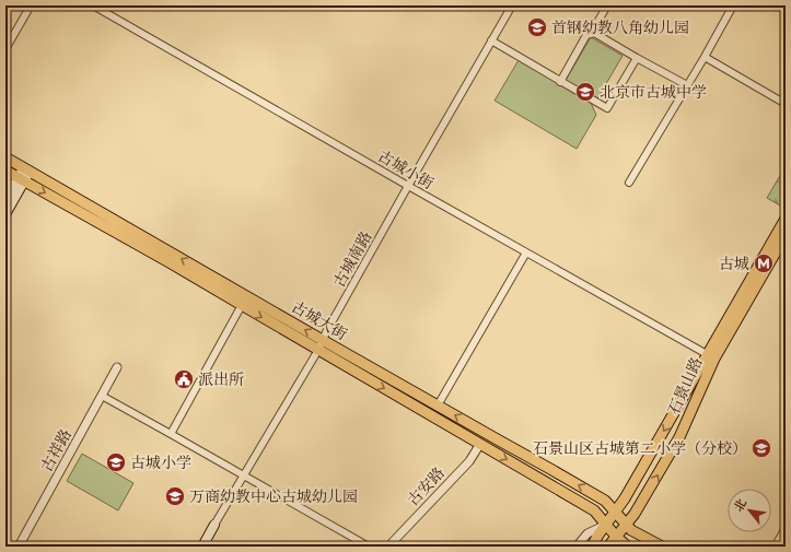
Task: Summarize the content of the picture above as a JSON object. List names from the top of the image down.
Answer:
{
  "streets": {
    "main road": ["古城大街", "石景山路"],
    "street": [
      "古城小街",
      "古城南路",
      "古祥路",
      "古安路"
    ]
  },
  "crossings": [
    ["古城小街", "古城南路"],
    ["古城小街", "石景山路"],
    ["古城南路", "古城大街"],
    ["古城大街", "石景山路"],
    ["古城大街", "古安路"]
  ],
  "places": {
    "school or university": [
      "首钢幼教八角幼儿园",
      "北京市古城中学",
      "石景山区古城第二小学（分校）",
      "古城小学",
      "万商幼教中心古城幼儿园"
    ],
    "metro station": ["古城"],
    "public building": ["派出所"]
  },
  "north": "top left"
}
